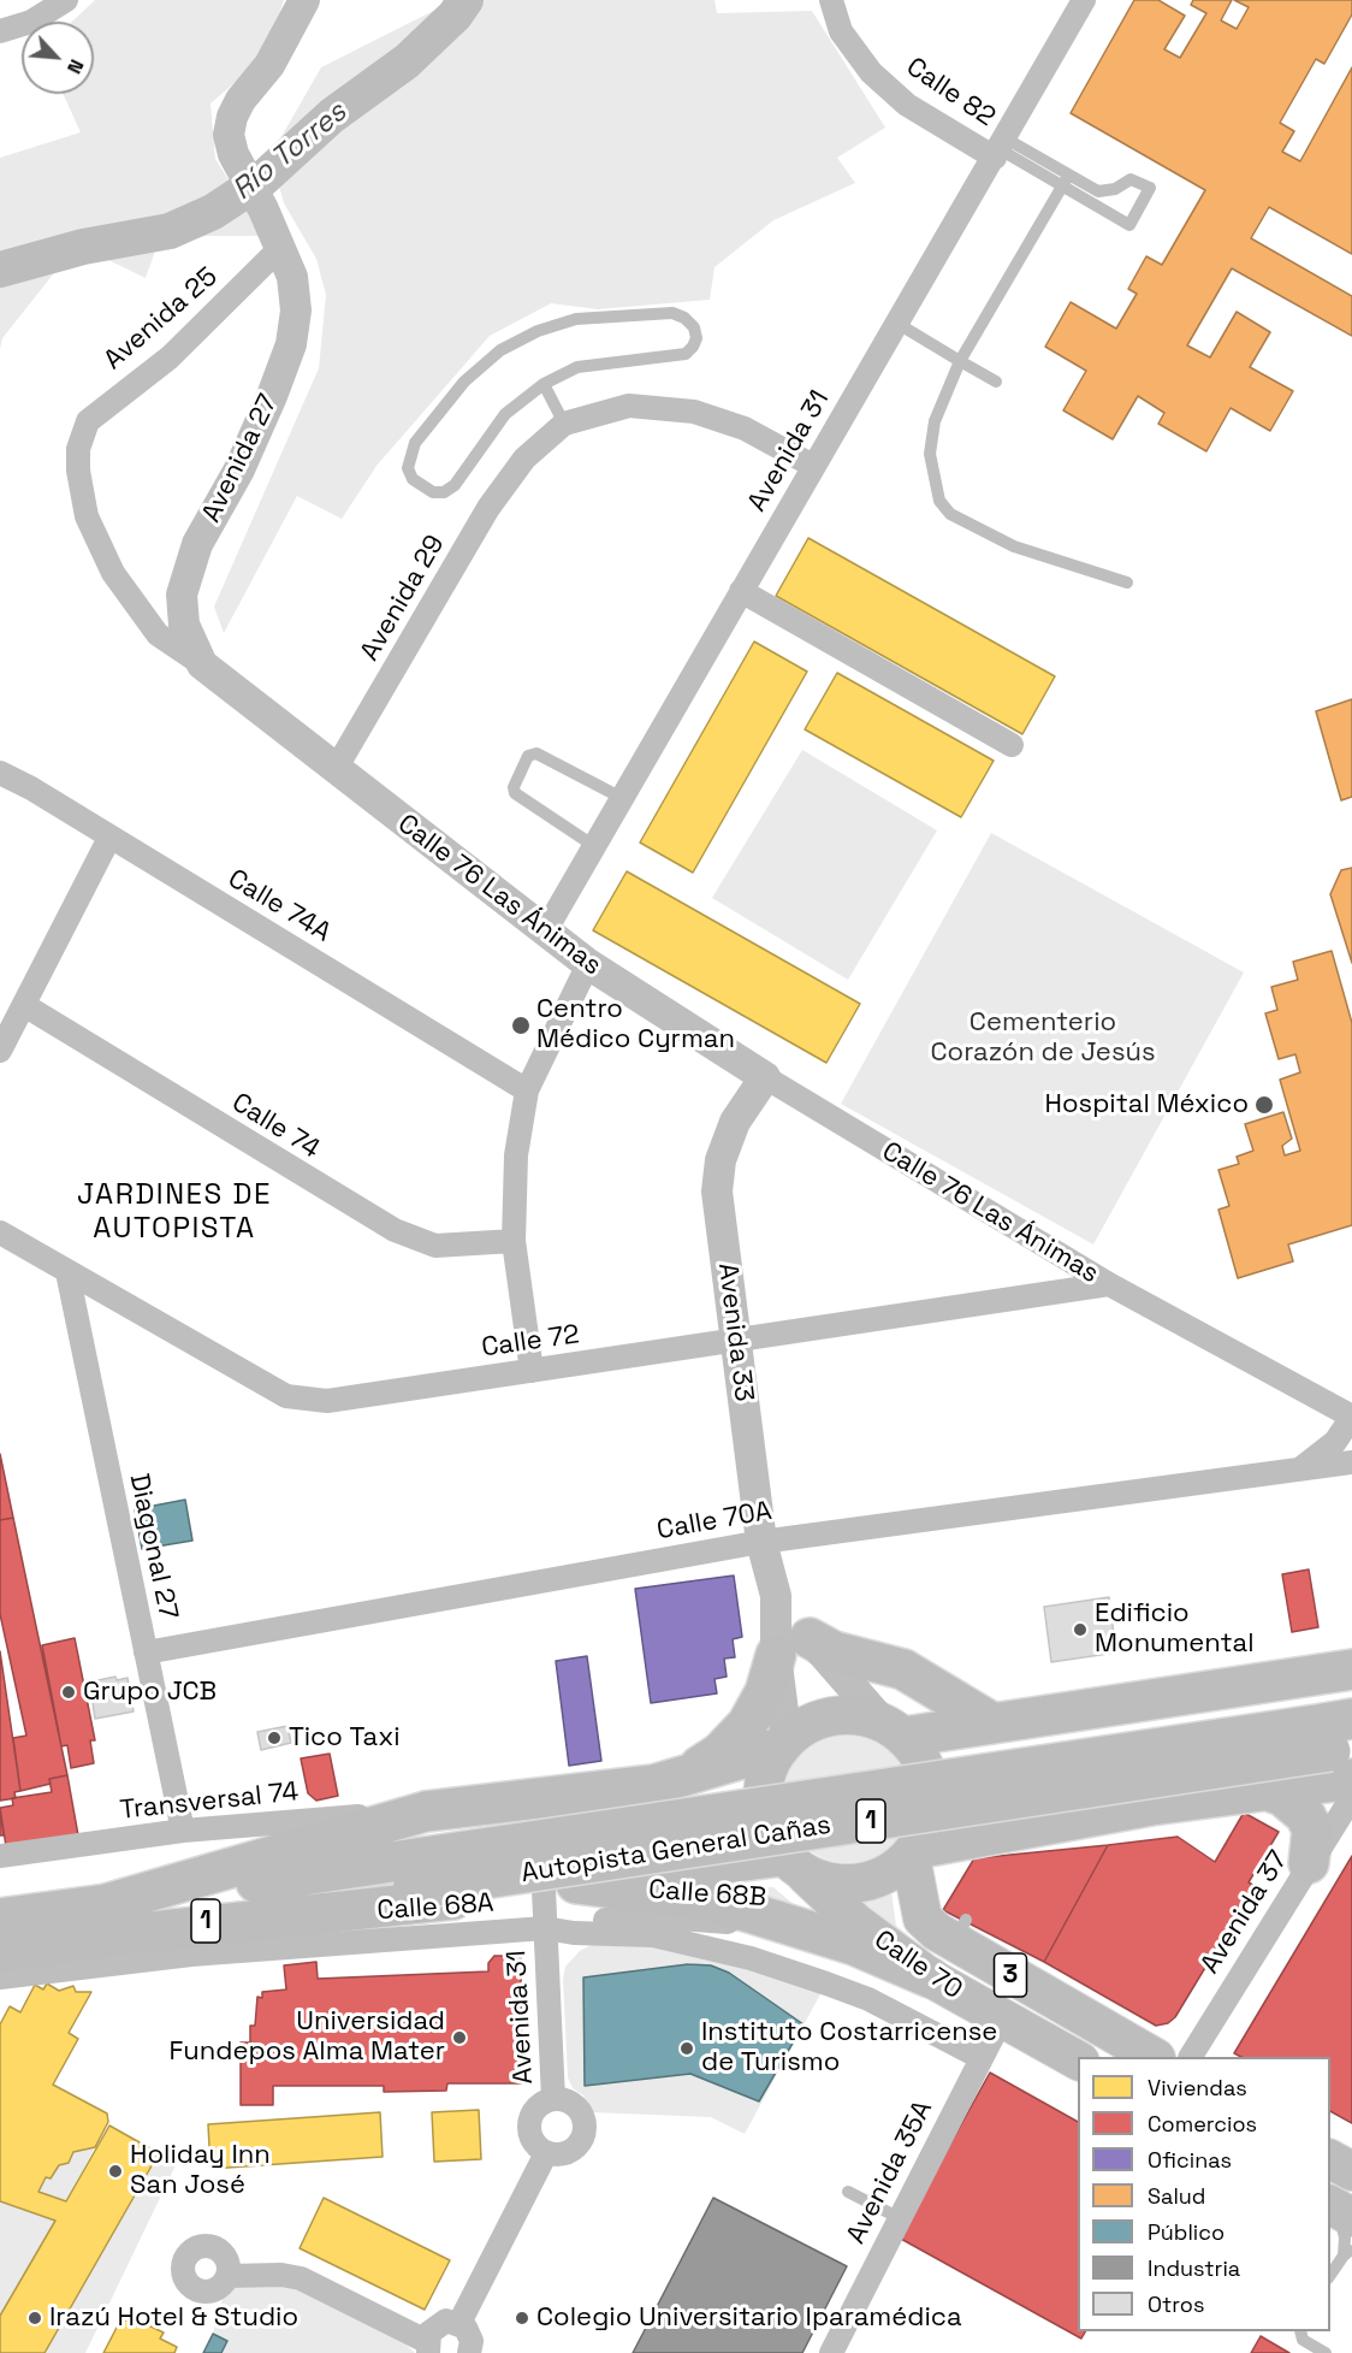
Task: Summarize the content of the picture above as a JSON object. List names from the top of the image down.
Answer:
{
  "streets": {
    "highway": ["1", "Autopista General Cañas"],
    "main road": ["Calle 70", "3"],
    "street": [
      "Calle 82",
      "Avenida 25",
      "Avenida 31",
      "Avenida 27",
      "Avenida 29",
      "Calle 76 Las Ánimas",
      "Calle 74A",
      "Calle 74",
      "Avenida 33",
      "Calle 72",
      "Calle 70A",
      "Diagonal 27",
      "Transversal 74",
      "Calle 68B",
      "Calle 68A",
      "Avenida 37",
      "Avenida 35A"
    ]
  },
  "crossings": [
    ["Calle 82", "Avenida 31"],
    ["Avenida 25", "Avenida 27"],
    ["Avenida 25", "Calle 76 Las Ánimas"],
    ["Avenida 31", "Calle 76 Las Ánimas"],
    ["Avenida 31", "Calle 68B"],
    ["Avenida 31", "Calle 68A"],
    ["Avenida 27", "Calle 76 Las Ánimas"],
    ["Avenida 29", "Calle 76 Las Ánimas"],
    ["Calle 76 Las Ánimas", "Avenida 33"],
    ["Calle 76 Las Ánimas", "Calle 72"],
    ["Calle 76 Las Ánimas", "Calle 70A"],
    ["Avenida 33", "Calle 72"],
    ["Avenida 33", "Calle 70A"],
    ["Avenida 33", "Calle 70"],
    ["Avenida 33", "3"],
    ["Calle 72", "Diagonal 27"],
    ["Calle 70A", "Diagonal 27"],
    ["Diagonal 27", "Transversal 74"],
    ["Autopista General Cañas", "Avenida 37"],
    ["Calle 68B", "Calle 68A"],
    ["Calle 68A", "Avenida 35A"],
    ["Calle 70", "3"],
    ["Calle 70", "Avenida 35A"]
  ],
  "districts": ["JARDINES DE AUTOPISTA"],
  "water": ["Río Torres"],
  "parks": ["Cementerio Corazón de Jesús"],
  "places": [
    "Centro Médico Cyrman",
    "Hospital México",
    "Edificio Monumental",
    "Grupo JCB",
    "Tico Taxi",
    "Universidad Fundepos Alma Mater",
    "Instituto Costarricense de Turismo",
    "Holiday Inn San José",
    "Irazú Hotel & Studio",
    "Colegio Universitario Iparamédica"
  ],
  "legend": [
    "Viviendas",
    "Comercios",
    "Oficinas",
    "Salud",
    "Público",
    "Industria",
    "Otros"
  ],
  "north": "bottom right"
}
